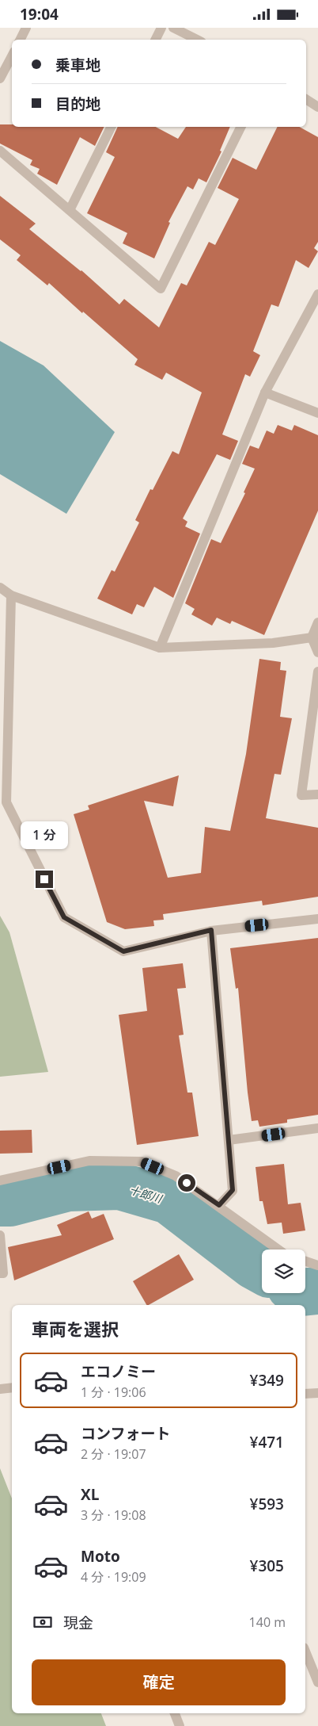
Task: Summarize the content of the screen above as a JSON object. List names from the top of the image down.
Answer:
{
  "water": ["十郎川"],
  "page": {
    "status": "19:04",
    "banner": ["乗車地", "目的地"],
    "bubble": "1 分",
    "heading": "車両を選択",
    "list": [
      {
        "name": "エコノミー",
        "note": "1 分 · 19:06",
        "value": "¥349"
      },
      {
        "name": "コンフォート",
        "note": "2 分 · 19:07",
        "value": "¥471"
      },
      {
        "name": "XL",
        "note": "3 分 · 19:08",
        "value": "¥593"
      },
      {
        "name": "Moto",
        "note": "4 分 · 19:09",
        "value": "¥305"
      }
    ],
    "pay": ["現金", "140 m"],
    "buttons": "確定"
  }
}
